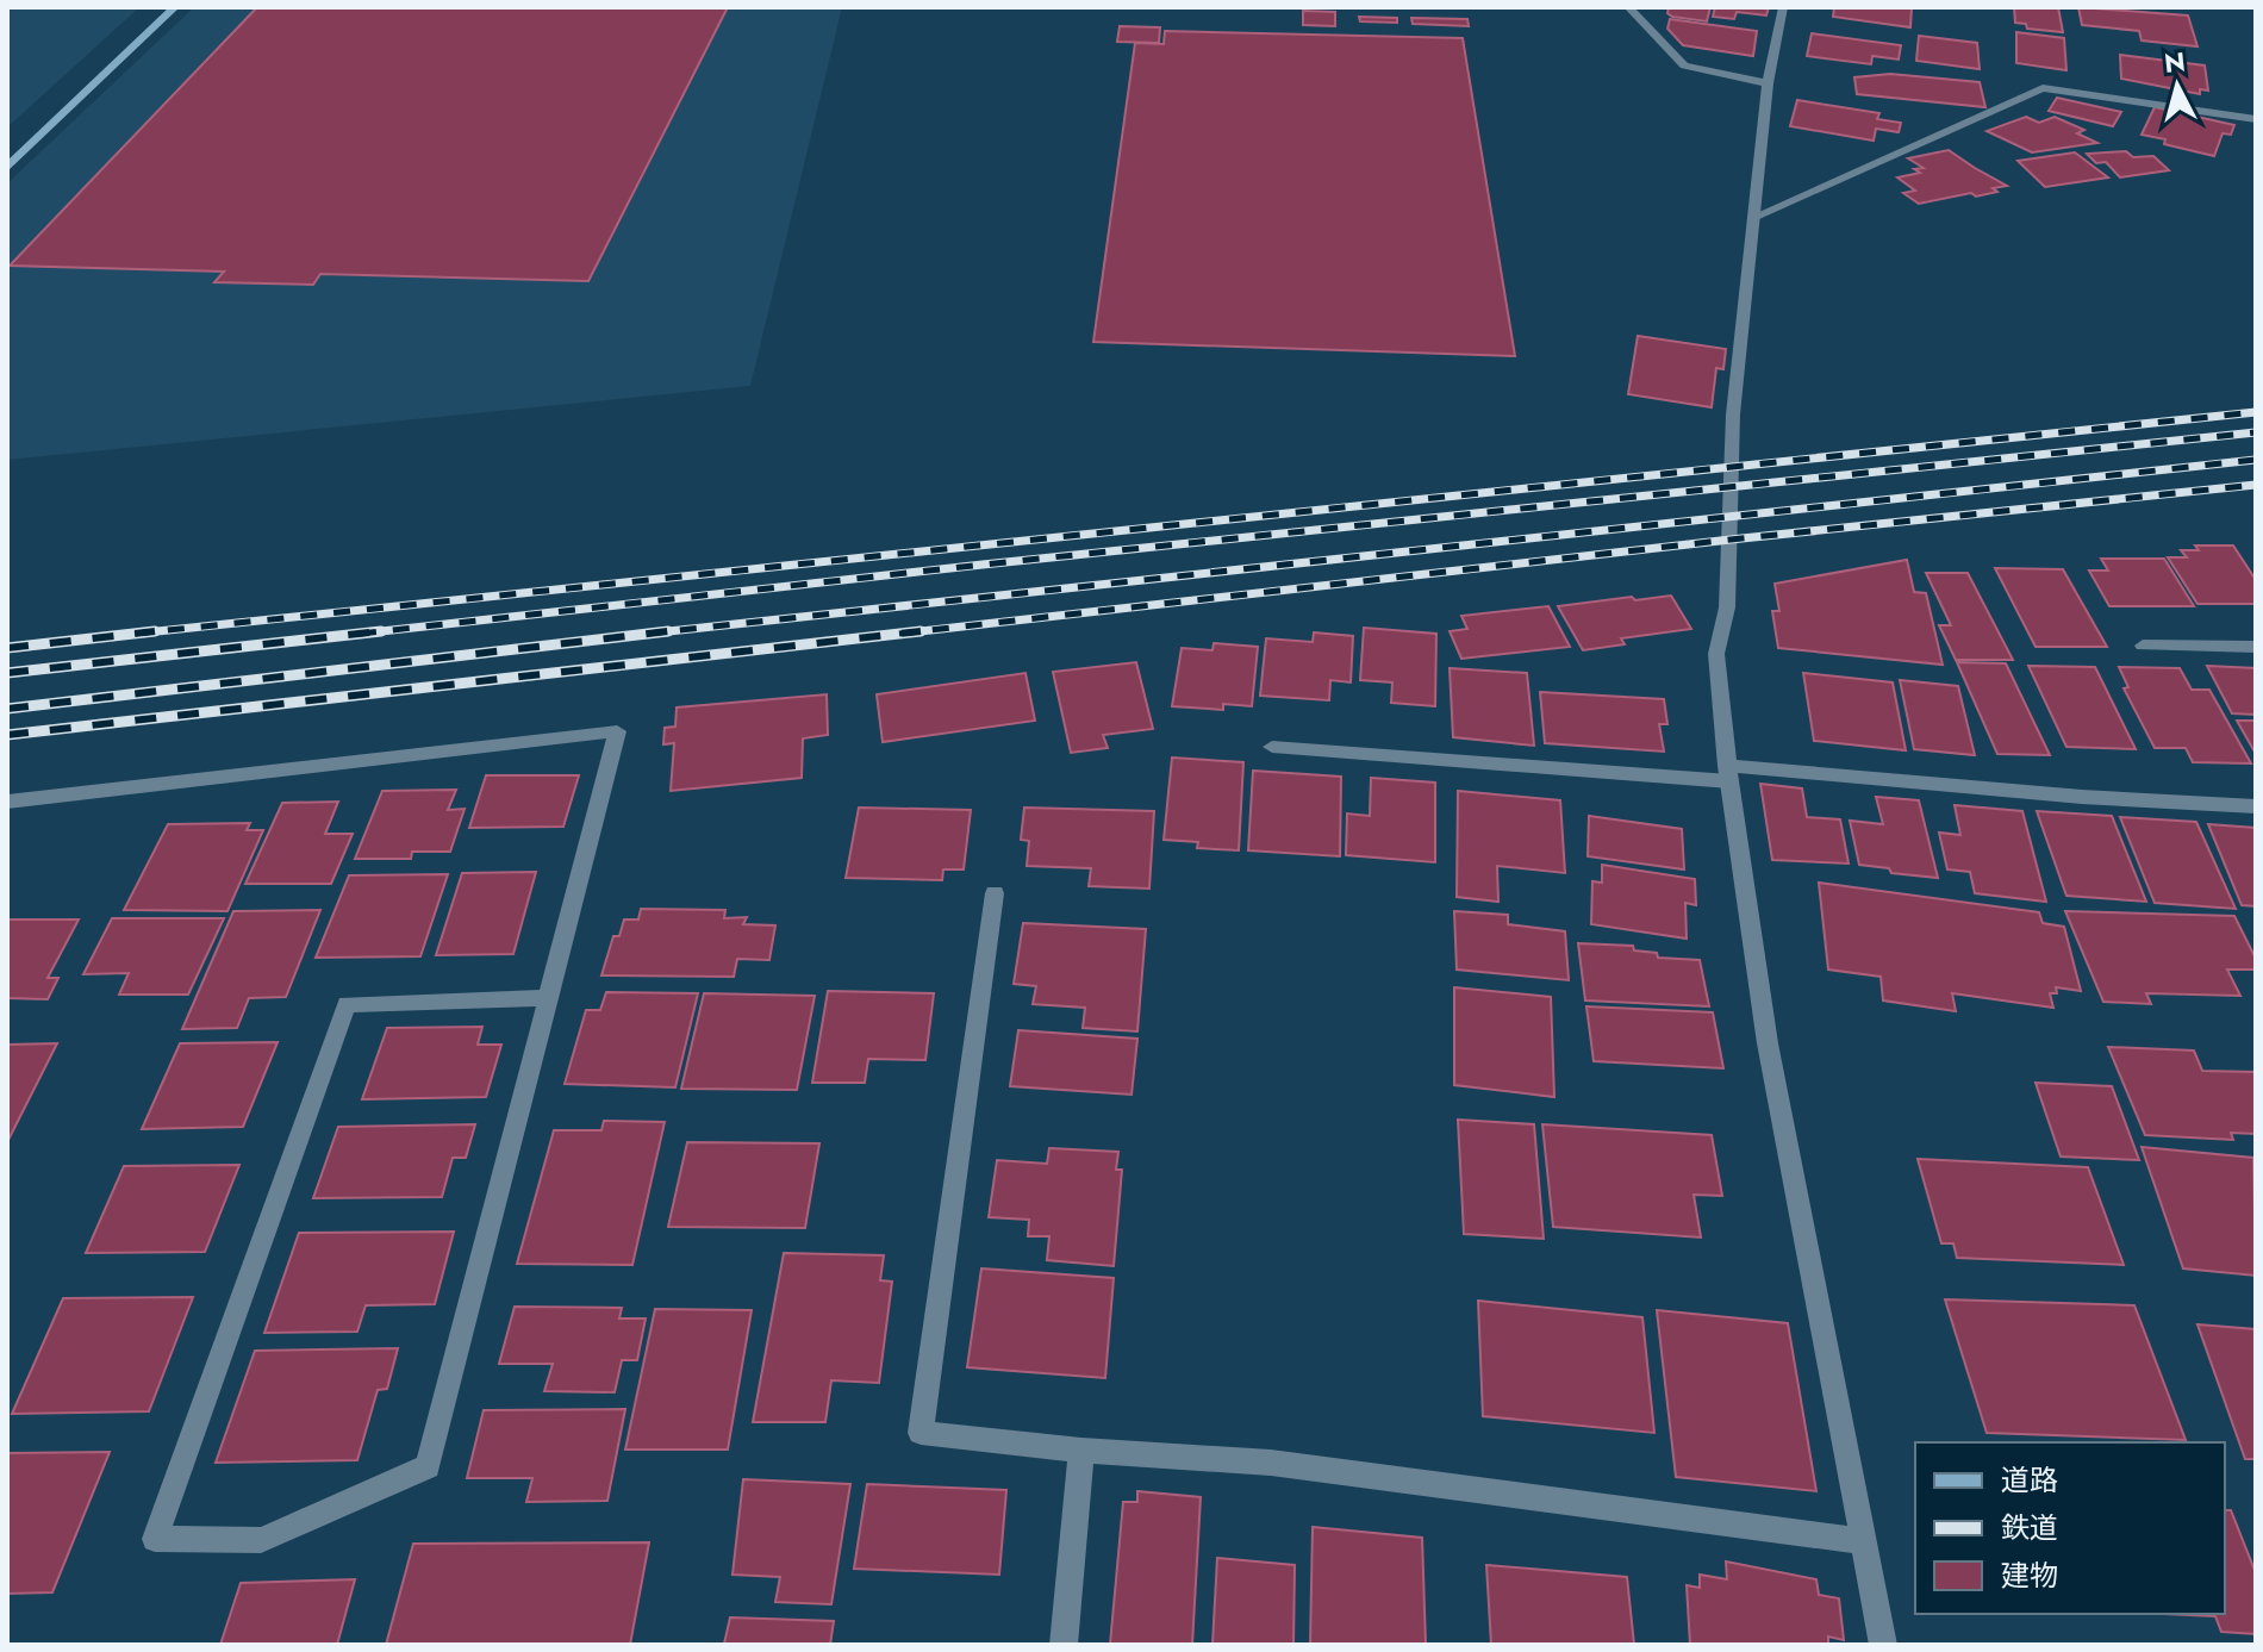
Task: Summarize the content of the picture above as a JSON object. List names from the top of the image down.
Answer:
{
  "legend": ["道路", "鉄道", "建物"],
  "north": "top"
}
